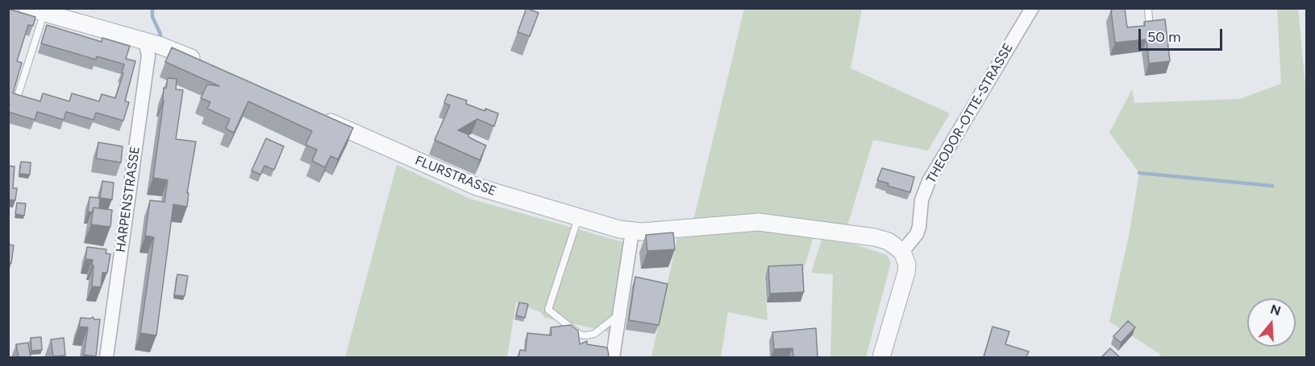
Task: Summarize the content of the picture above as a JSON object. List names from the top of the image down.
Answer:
{
  "streets": {
    "street": ["THEODOR-OTTE-STRASSE", "FLURSTRASSE", "HARPENSTRASSE"]
  },
  "crossings": [
    ["THEODOR-OTTE-STRASSE", "FLURSTRASSE"]
  ],
  "scale_bar": "50 m",
  "north": "top"
}
